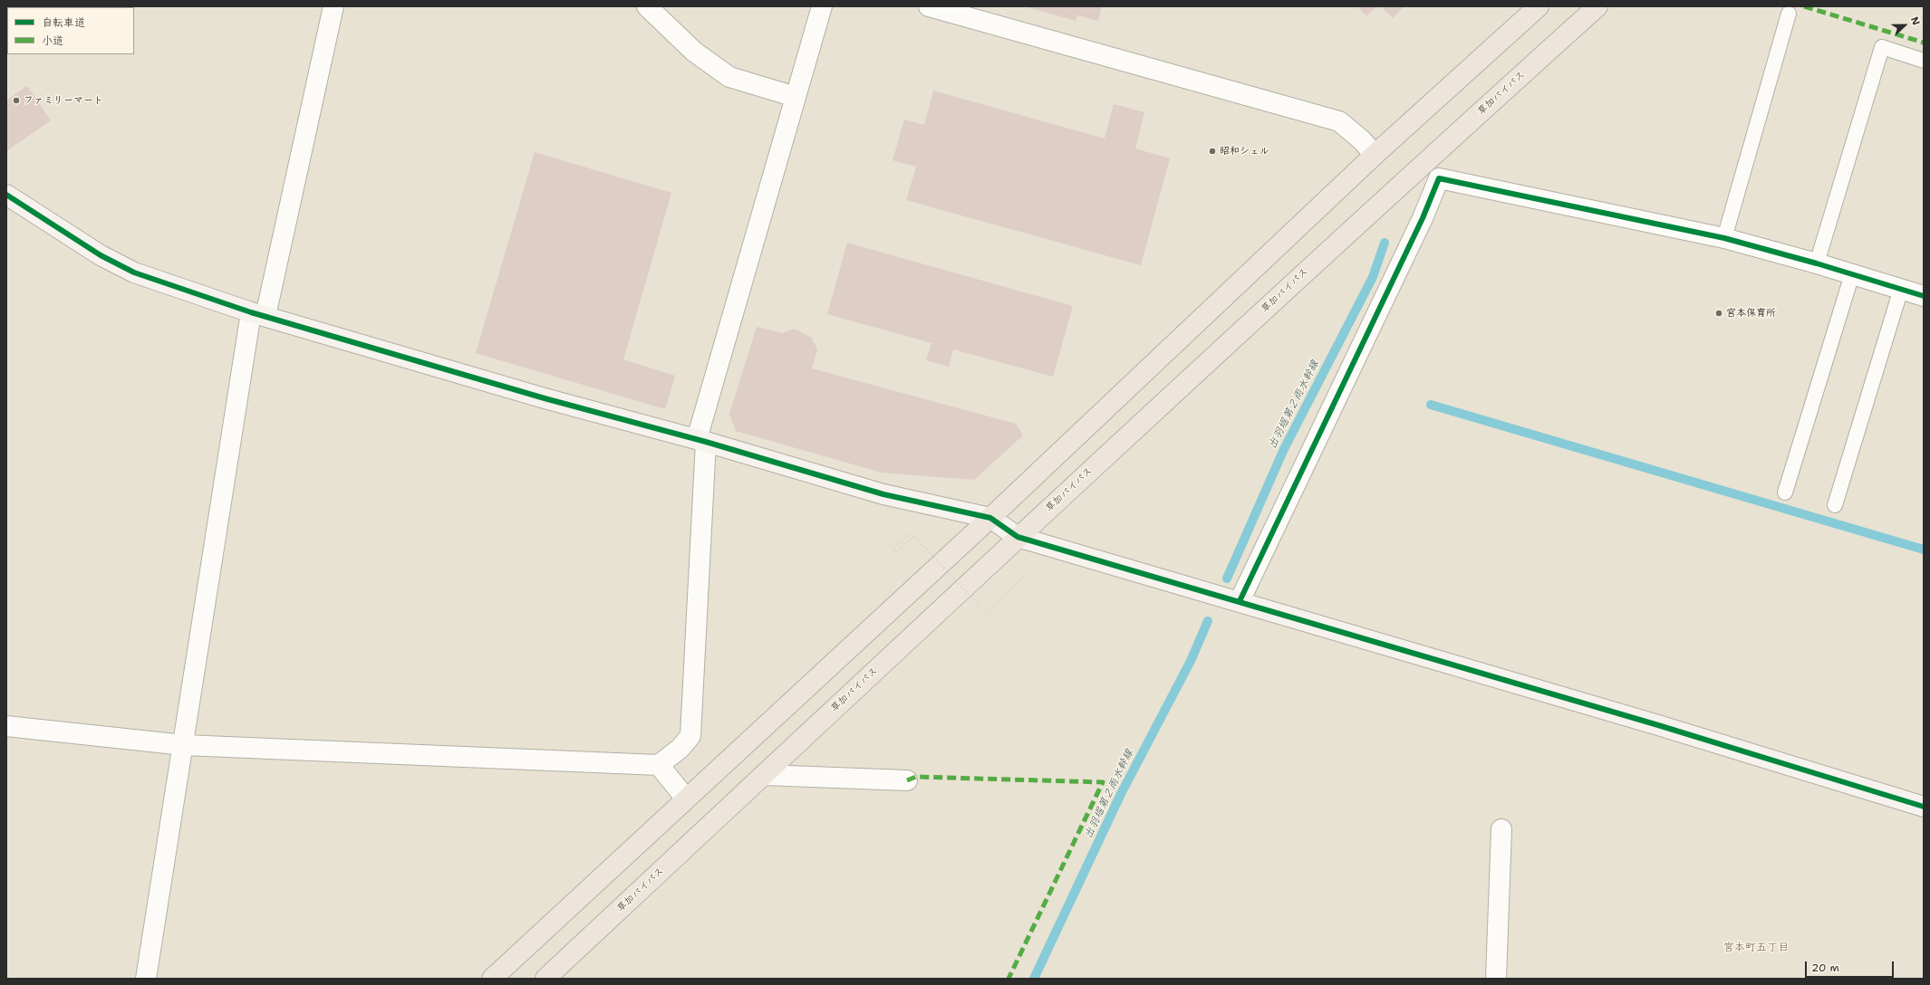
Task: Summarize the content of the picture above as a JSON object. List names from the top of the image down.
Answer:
{
  "streets": {
    "highway": ["草加バイパス"]
  },
  "districts": ["宮本町五丁目"],
  "water": ["出羽堀第２雨水幹線"],
  "places": ["ファミリーマート", "昭和シェル", "宮本保育所"],
  "legend": ["自転車道", "小道"],
  "scale_bar": "20 m",
  "north": "right"
}
